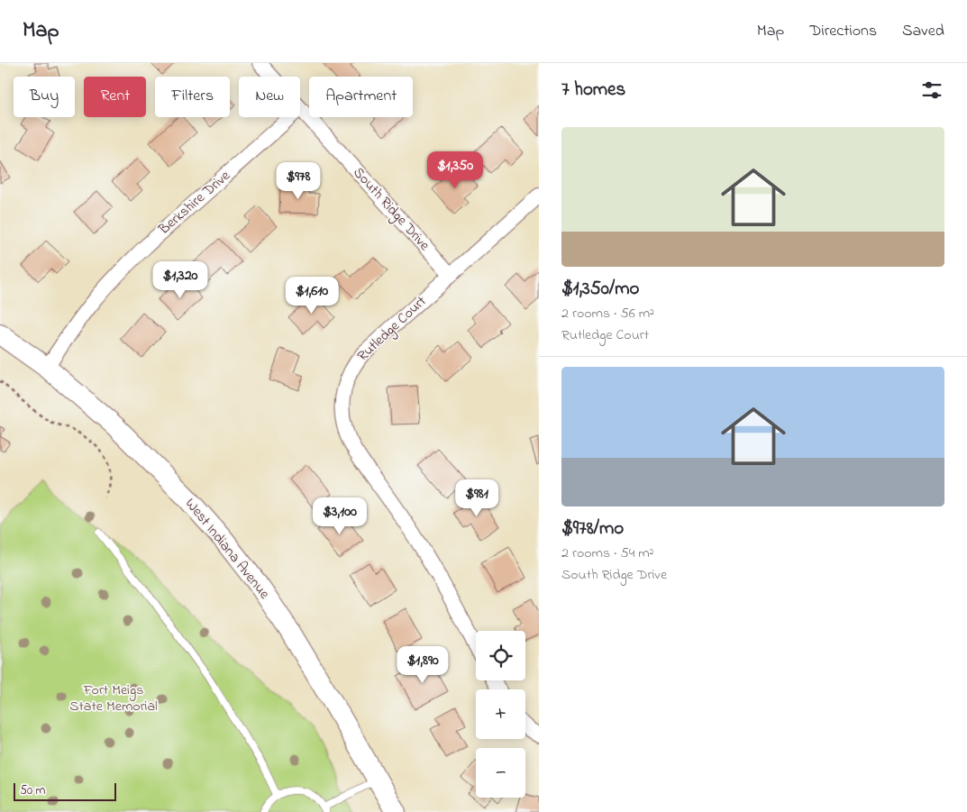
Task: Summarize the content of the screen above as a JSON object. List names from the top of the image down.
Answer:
{
  "streets": {
    "main road": ["West Indiana Avenue"],
    "street": ["Berkshire Drive", "South Ridge Drive", "Rutledge Court"]
  },
  "crossings": [
    ["Berkshire Drive", "West Indiana Avenue"],
    ["South Ridge Drive", "Rutledge Court"]
  ],
  "parks": ["Fort Meigs State Memorial"],
  "scale_bar": "50 m",
  "page": {
    "header": "Map",
    "nav": ["Map", "Directions", "Saved"],
    "heading": "7 homes",
    "chip": [
      "Buy",
      "Rent",
      "Filters",
      "New",
      "Apartment"
    ],
    "list": [
      {
        "name": "$1,350/mo",
        "note": "2 rooms · 56 m² · Rutledge Court"
      },
      {
        "name": "$978/mo",
        "note": "2 rooms · 54 m² · South Ridge Drive"
      }
    ],
    "price": [
      "$1,350",
      "$978",
      "$1,320",
      "$1,610",
      "$981",
      "$3,100",
      "$1,890"
    ],
    "map_buttons": ["+", "−"],
    "scale": "50 m"
  }
}
